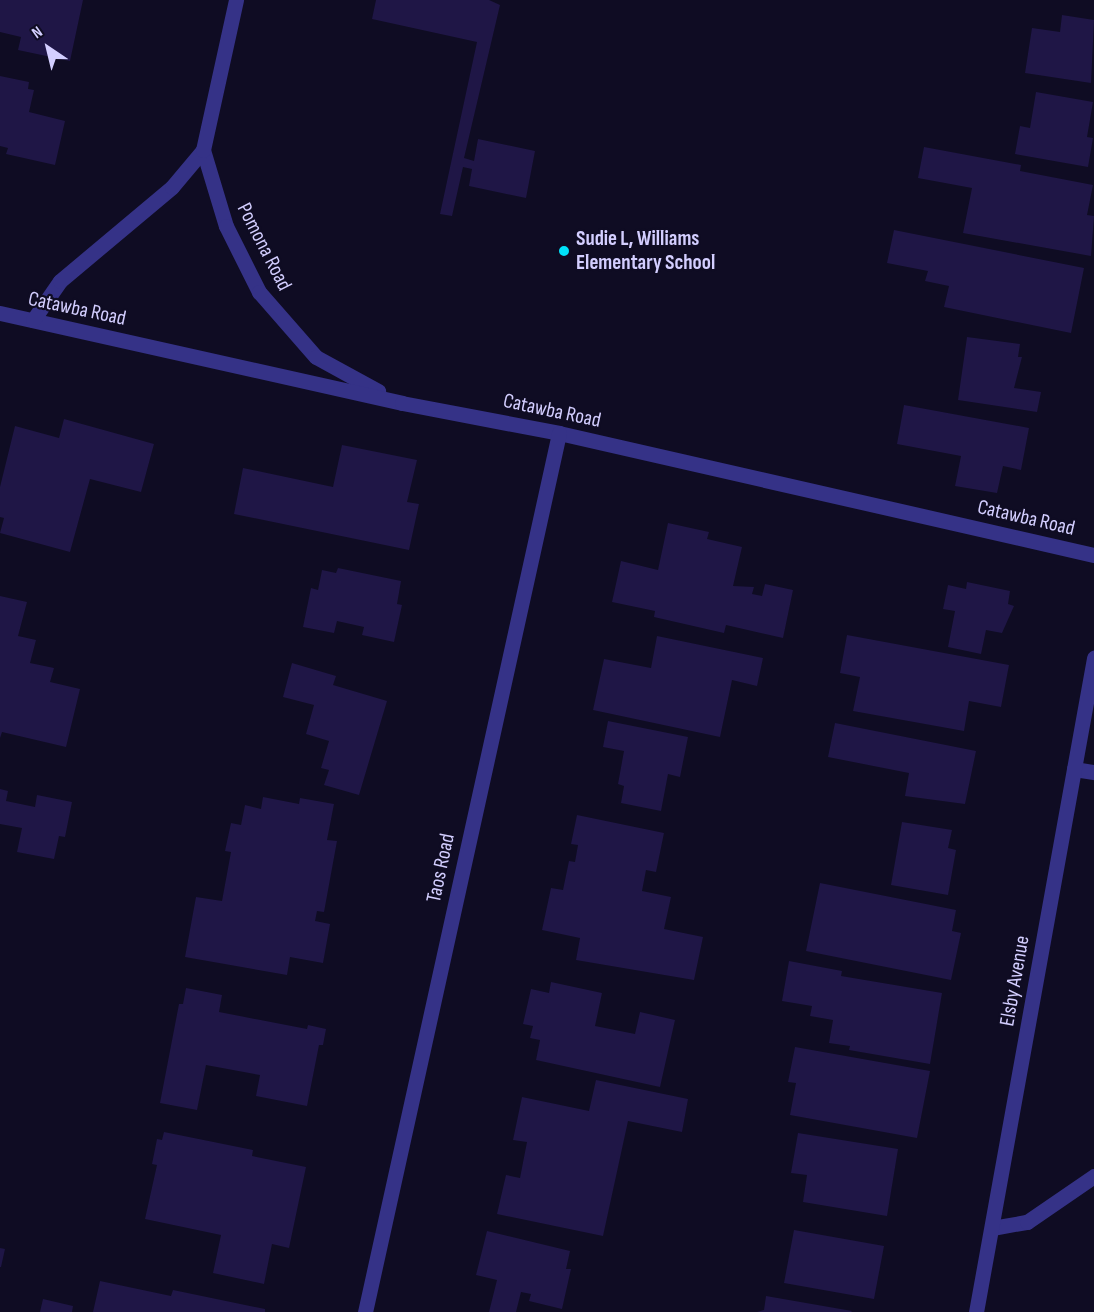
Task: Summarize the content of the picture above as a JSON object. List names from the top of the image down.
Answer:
{
  "streets": {
    "street": [
      "Pomona Road",
      "Catawba Road",
      "Taos Road",
      "Elsby Avenue"
    ]
  },
  "crossings": [
    ["Pomona Road", "Catawba Road"],
    ["Catawba Road", "Taos Road"]
  ],
  "places": ["Sudie L, Williams Elementary School"],
  "north": "top left"
}
